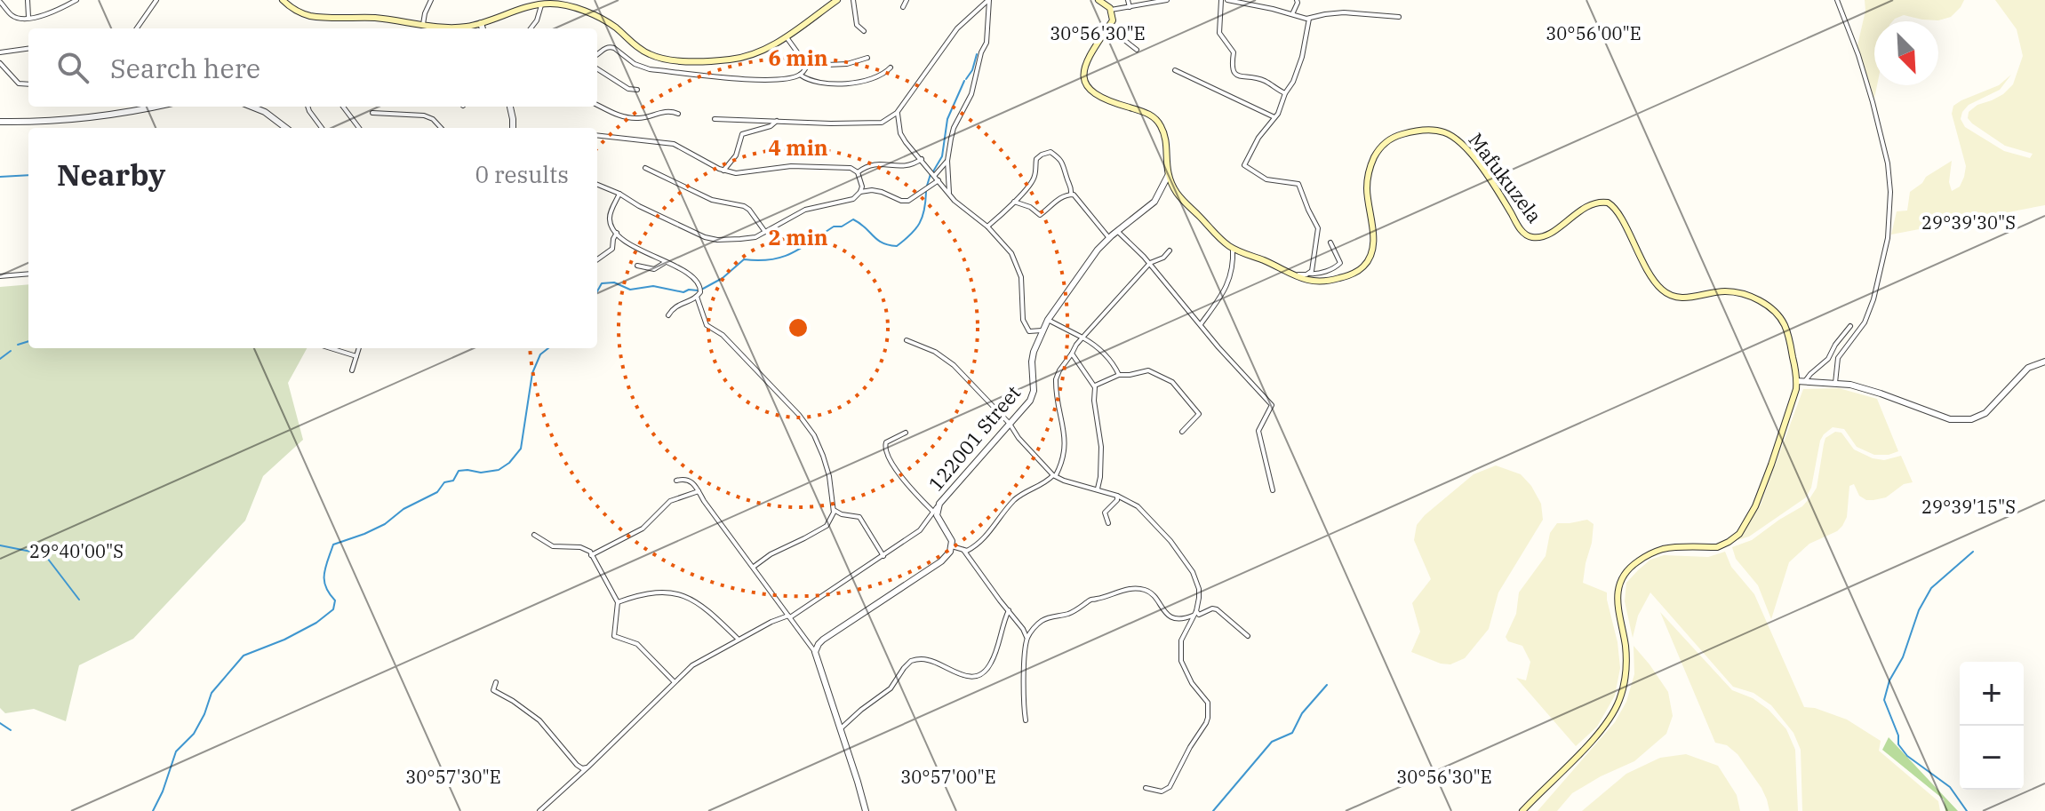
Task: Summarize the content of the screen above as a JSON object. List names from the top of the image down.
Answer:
{
  "streets": {
    "main road": ["Mafukuzela"],
    "street": ["122001 Street"]
  },
  "crossings": [
    ["Mafukuzela", "122001 Street"]
  ],
  "north": "bottom right",
  "page": {
    "search": "Search here",
    "heading": ["Nearby", "0 results"],
    "map_buttons": ["+", "−"]
  },
  "coordinates": [
    "30°56'30\"E",
    "30°56'00\"E",
    "29°39'30\"S",
    "29°39'15\"S",
    "29°40'00\"S",
    "30°57'30\"E",
    "30°57'00\"E"
  ],
  "rings": ["6 min", "4 min", "2 min"]
}
